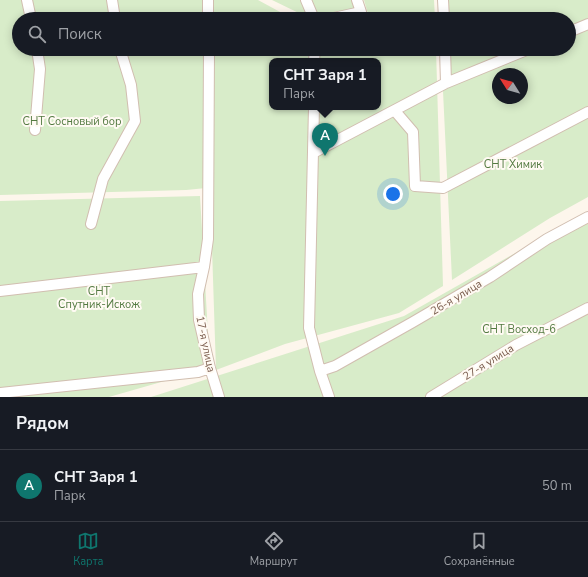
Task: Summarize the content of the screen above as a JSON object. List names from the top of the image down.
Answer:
{
  "streets": {
    "street": ["26-я улица", "17-я улица", "27-я улица"]
  },
  "parks": [
    "СНТ Сосновый бор",
    "СНТ Химик",
    "СНТ Спутник-Искож",
    "СНТ Восход-6"
  ],
  "north": "top left",
  "page": {
    "search": "Поиск",
    "popup": ["СНТ Заря 1", "Парк"],
    "pins": "A",
    "heading": "Рядом",
    "list": [
      {
        "mark": "A",
        "name": "СНТ Заря 1",
        "note": "Парк",
        "value": "50 m"
      }
    ],
    "nav": ["Карта", "Маршрут", "Сохранённые"]
  }
}
